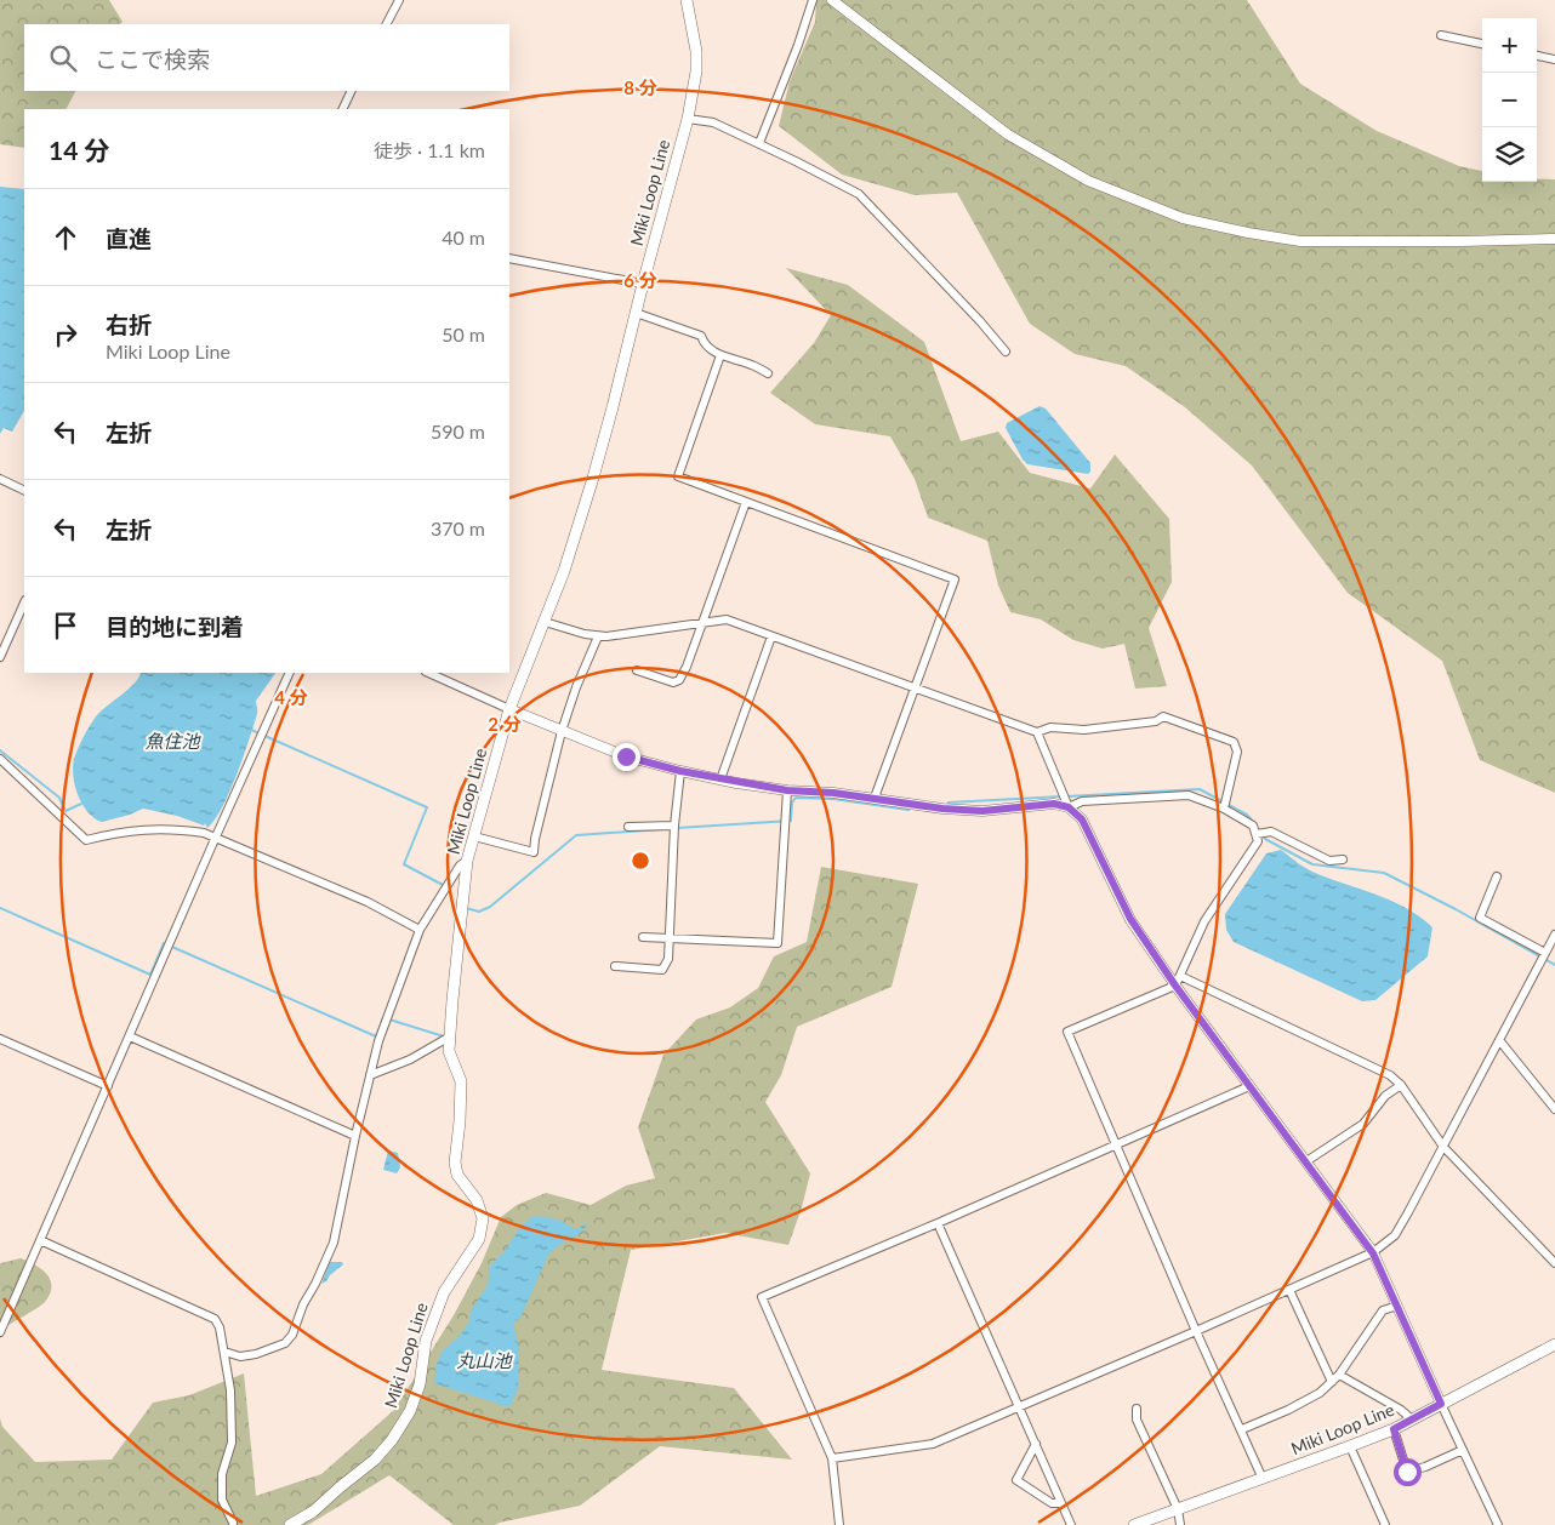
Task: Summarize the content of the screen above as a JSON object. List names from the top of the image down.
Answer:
{
  "streets": {
    "main road": ["Miki Loop Line"]
  },
  "water": ["魚住池", "丸山池"],
  "page": {
    "map_buttons": ["+", "−"],
    "search": "ここで検索",
    "heading": ["14 分", "徒歩 · 1.1 km"],
    "list": [
      ["直進", "40 m"],
      ["右折", "Miki Loop Line", "50 m"],
      ["左折", "590 m"],
      ["左折", "370 m"],
      "目的地に到着"
    ]
  },
  "rings": [
    "8 分",
    "6 分",
    "4 分",
    "2 分"
  ]
}
